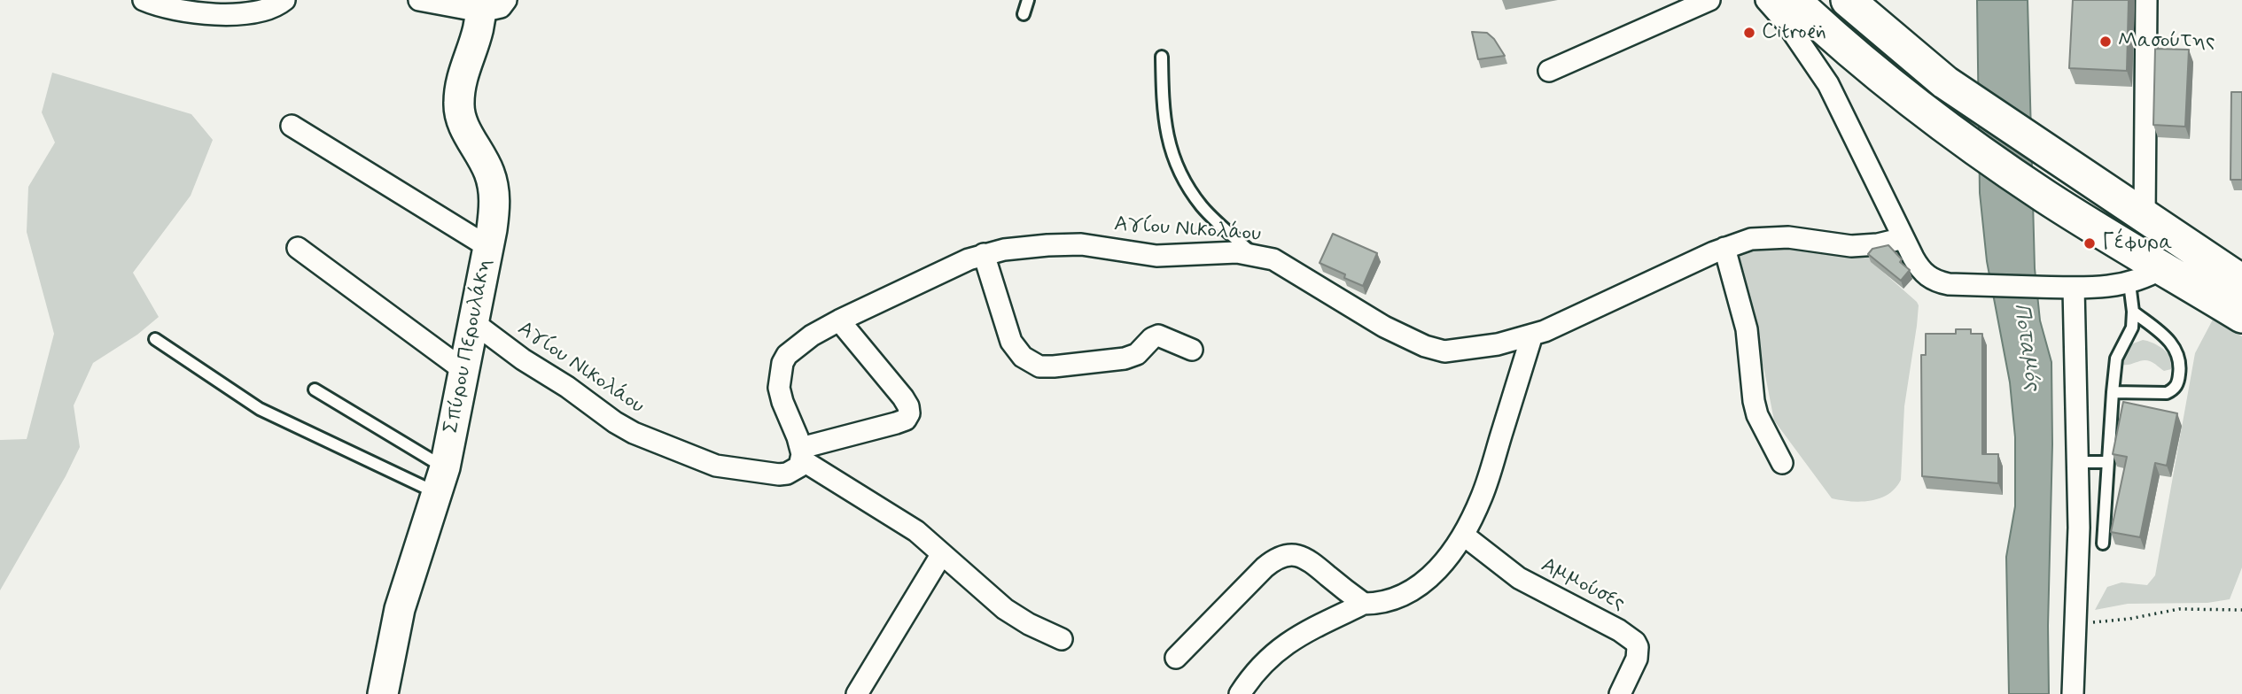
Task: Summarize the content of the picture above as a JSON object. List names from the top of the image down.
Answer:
{
  "streets": {
    "street": ["Αγίου Νικολάου", "Σπύρου Περουλάκη", "Αμμούσες"]
  },
  "crossings": [
    ["Αγίου Νικολάου", "Σπύρου Περουλάκη"]
  ],
  "water": ["Ποταμός"],
  "places": ["Citroën", "Μασούτης", "Γέφυρα"]
}
